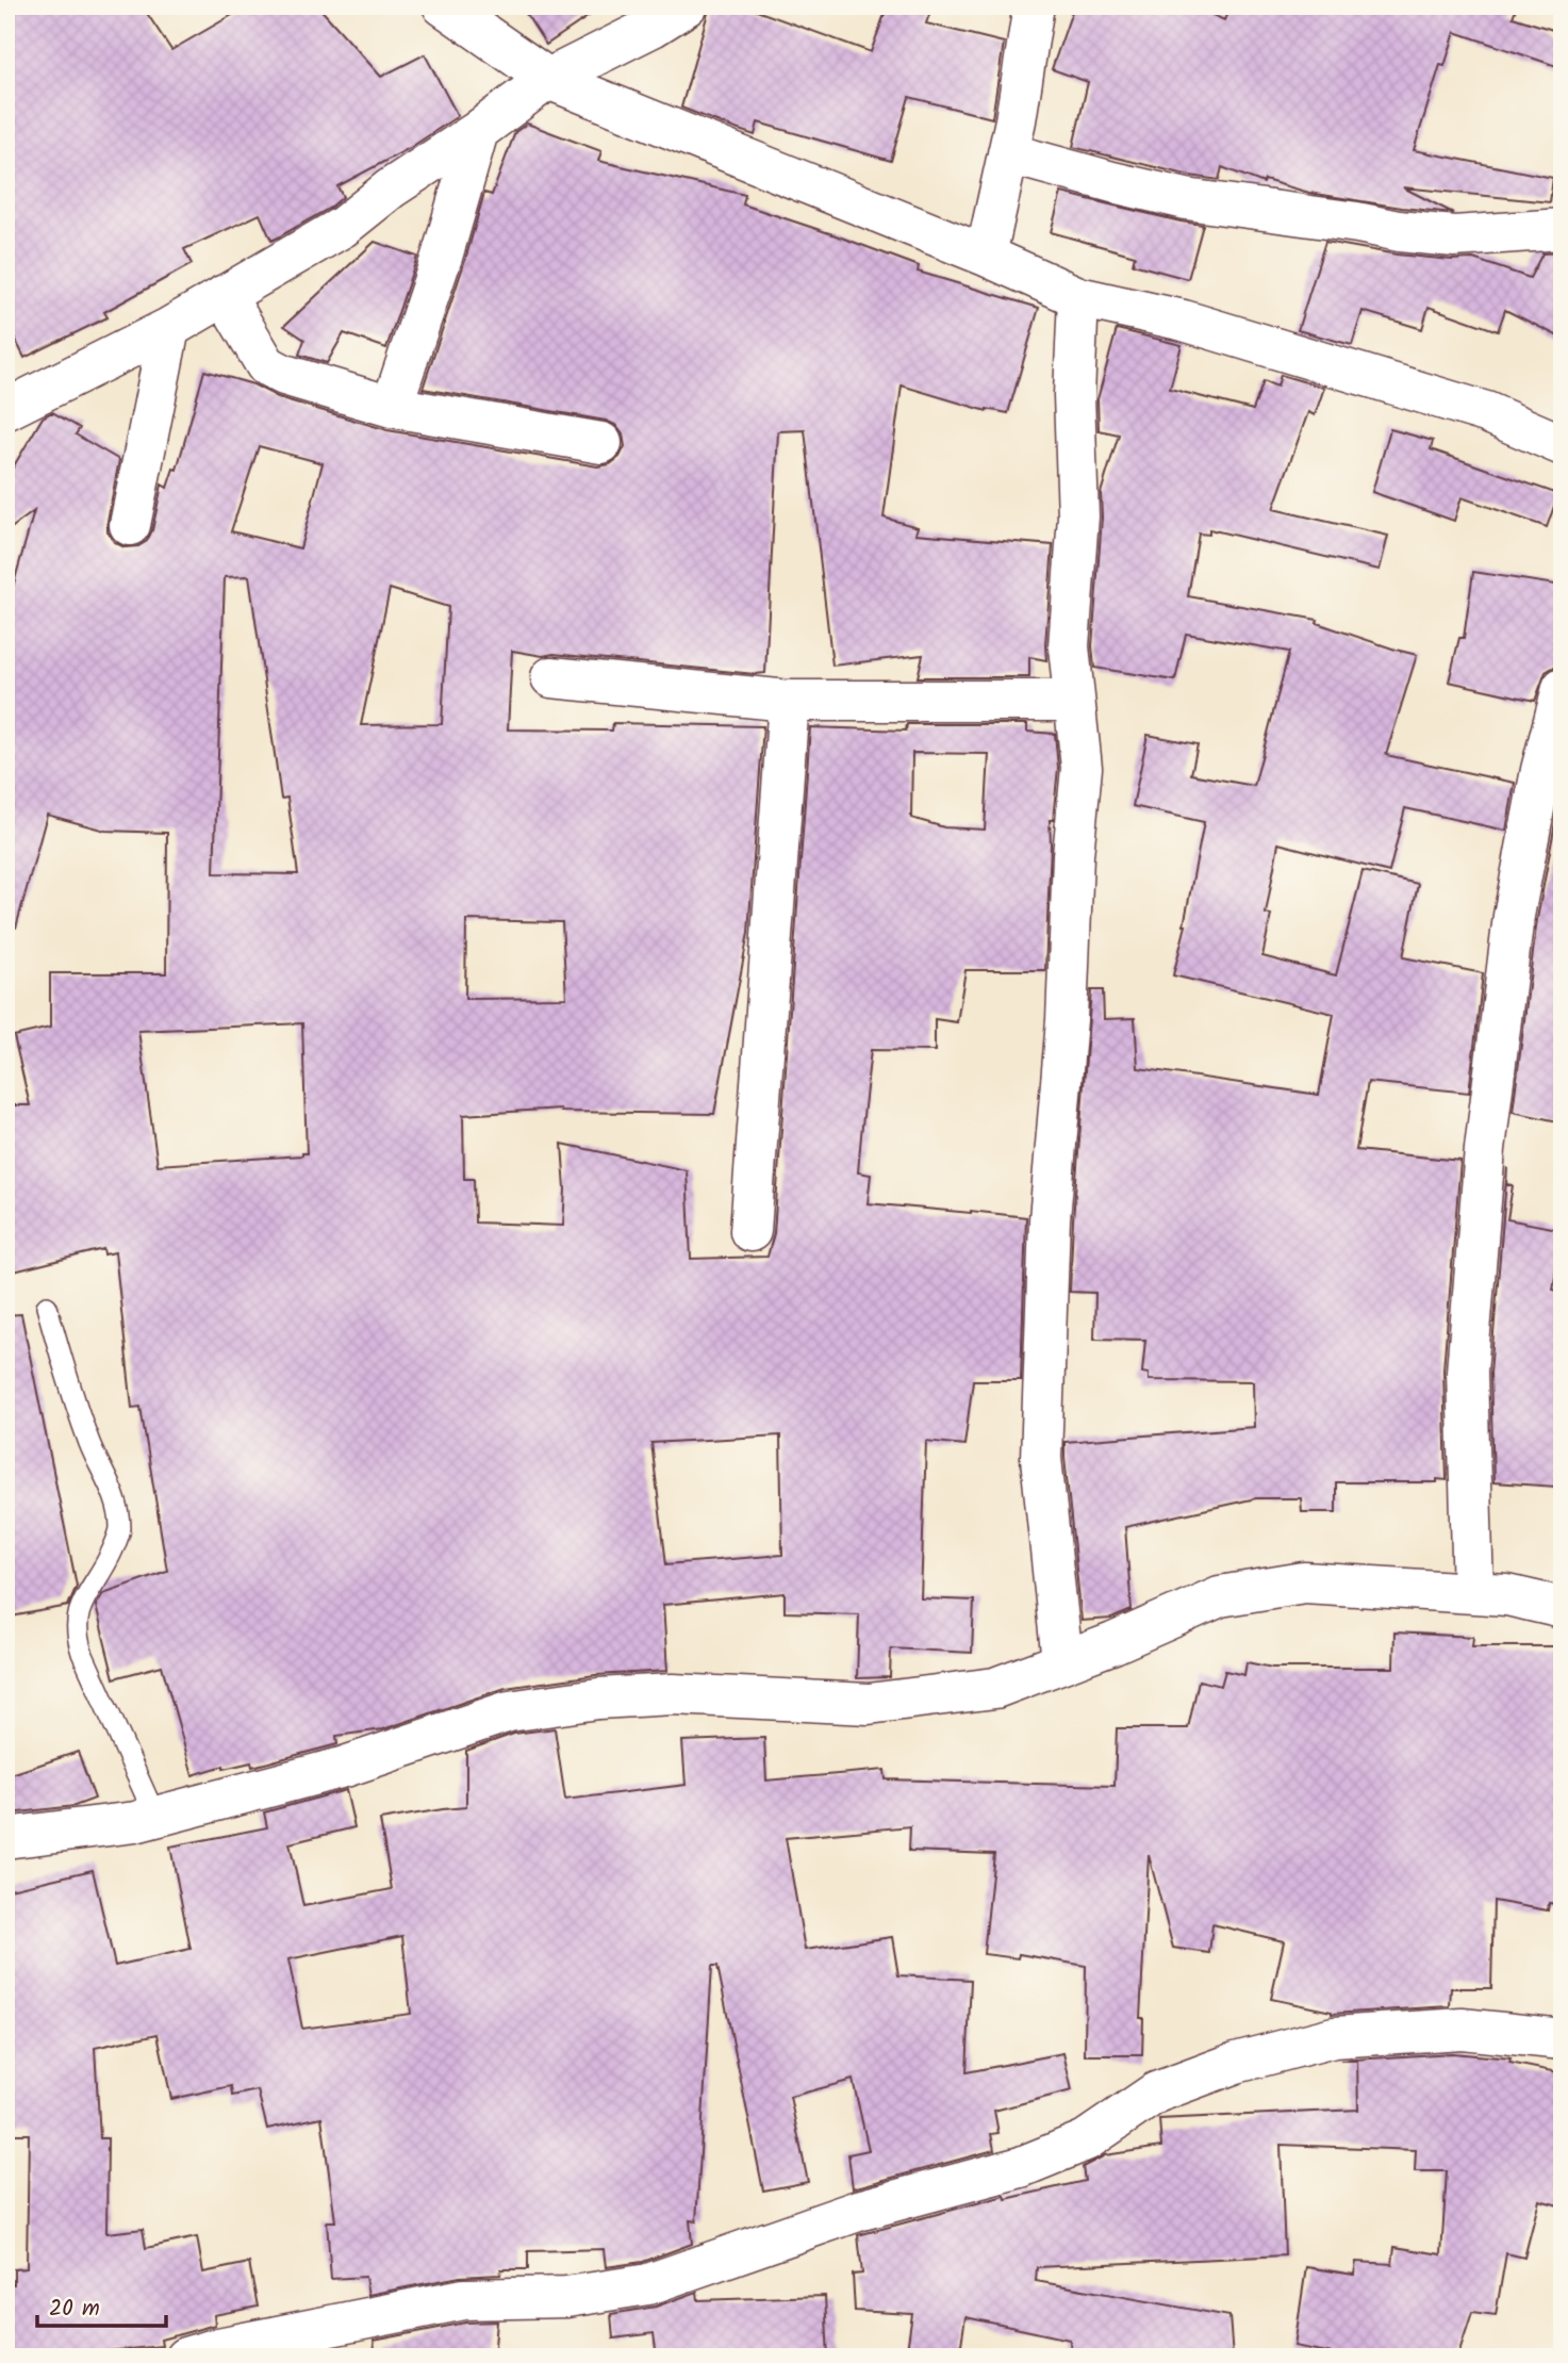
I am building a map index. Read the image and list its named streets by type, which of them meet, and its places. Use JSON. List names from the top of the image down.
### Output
{
  "scale_bar": "20 m"
}
